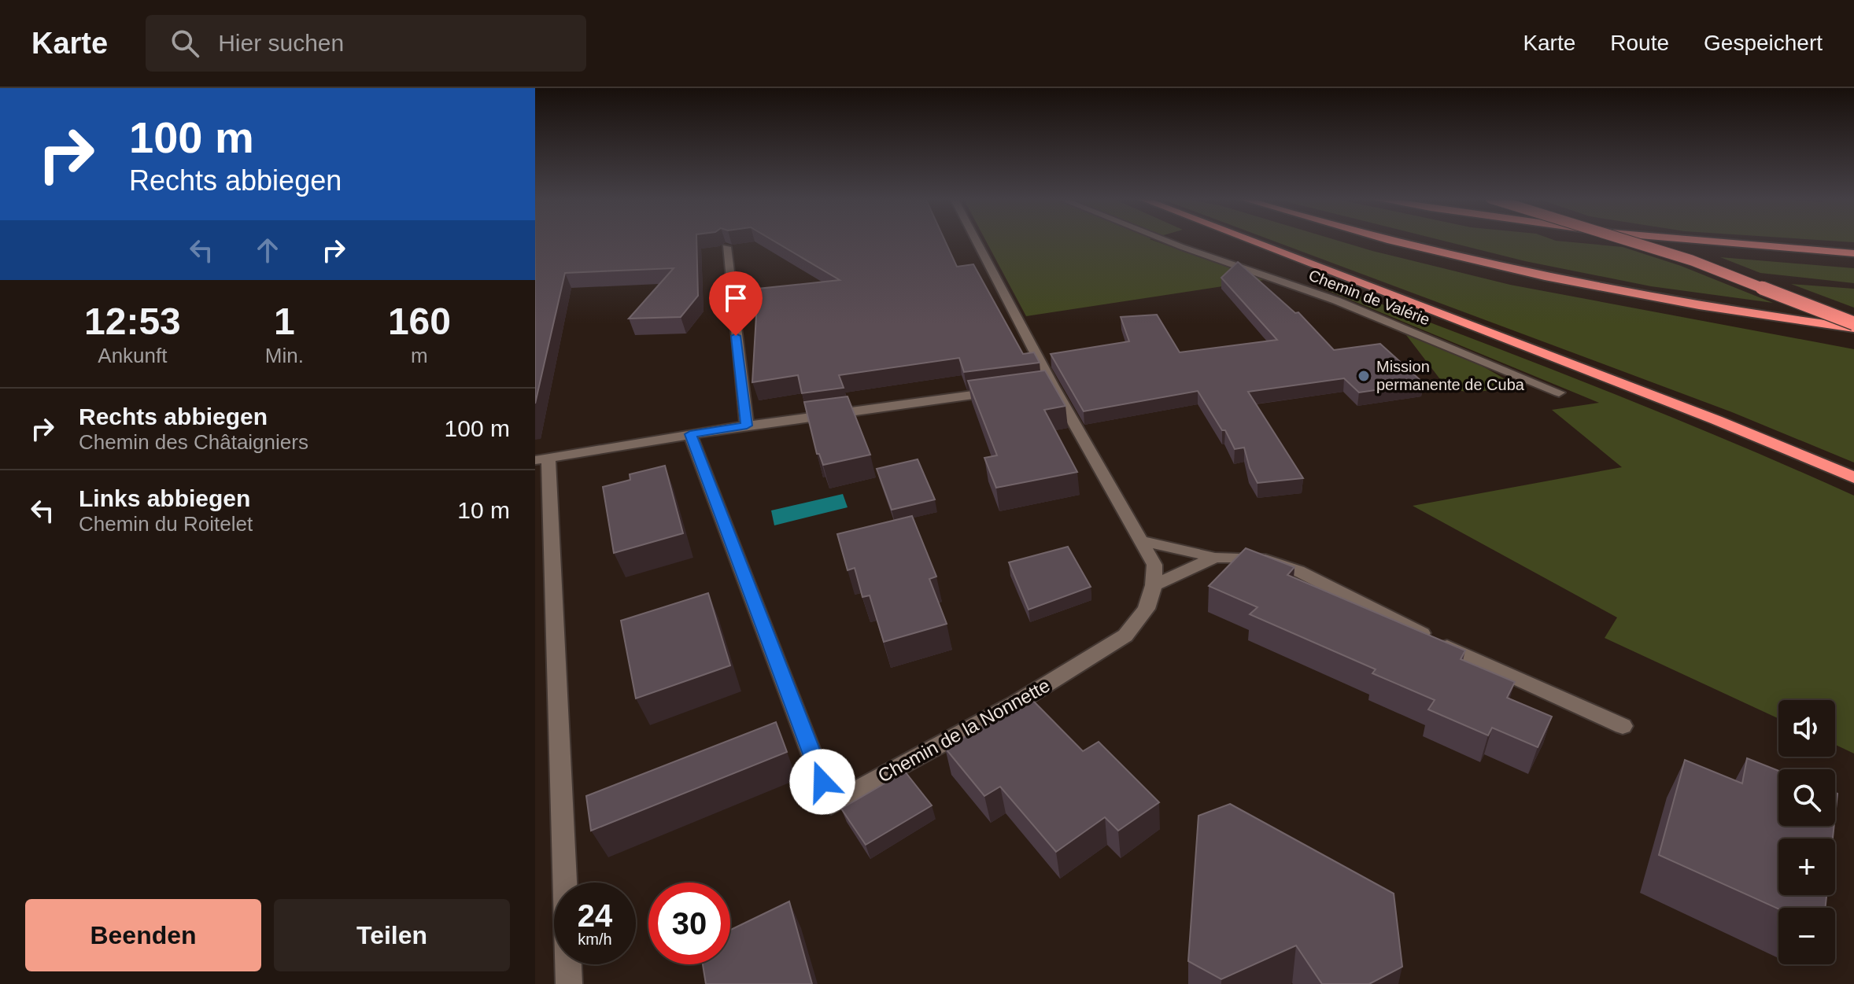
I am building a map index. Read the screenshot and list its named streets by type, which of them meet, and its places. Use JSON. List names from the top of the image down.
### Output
{
  "streets": {
    "street": ["Chemin de Valérie", "Chemin de la Nonnette"]
  },
  "places": ["Mission permanente de Cuba"],
  "page": {
    "header": "Karte",
    "search": "Hier suchen",
    "nav": ["Karte", "Route", "Gespeichert"],
    "turn": ["100 m", "Rechts abbiegen"],
    "eta": [
      "12:53",
      "Ankunft",
      "1",
      "Min.",
      "160",
      "m"
    ],
    "list": [
      {
        "name": "Rechts abbiegen",
        "note": "Chemin des Châtaigniers",
        "value": "100 m"
      },
      {
        "name": "Links abbiegen",
        "note": "Chemin du Roitelet",
        "value": "10 m"
      }
    ],
    "map_buttons": ["+", "−"],
    "speed": "24 km/h",
    "limit": "30",
    "buttons": ["Beenden", "Teilen"]
  }
}
